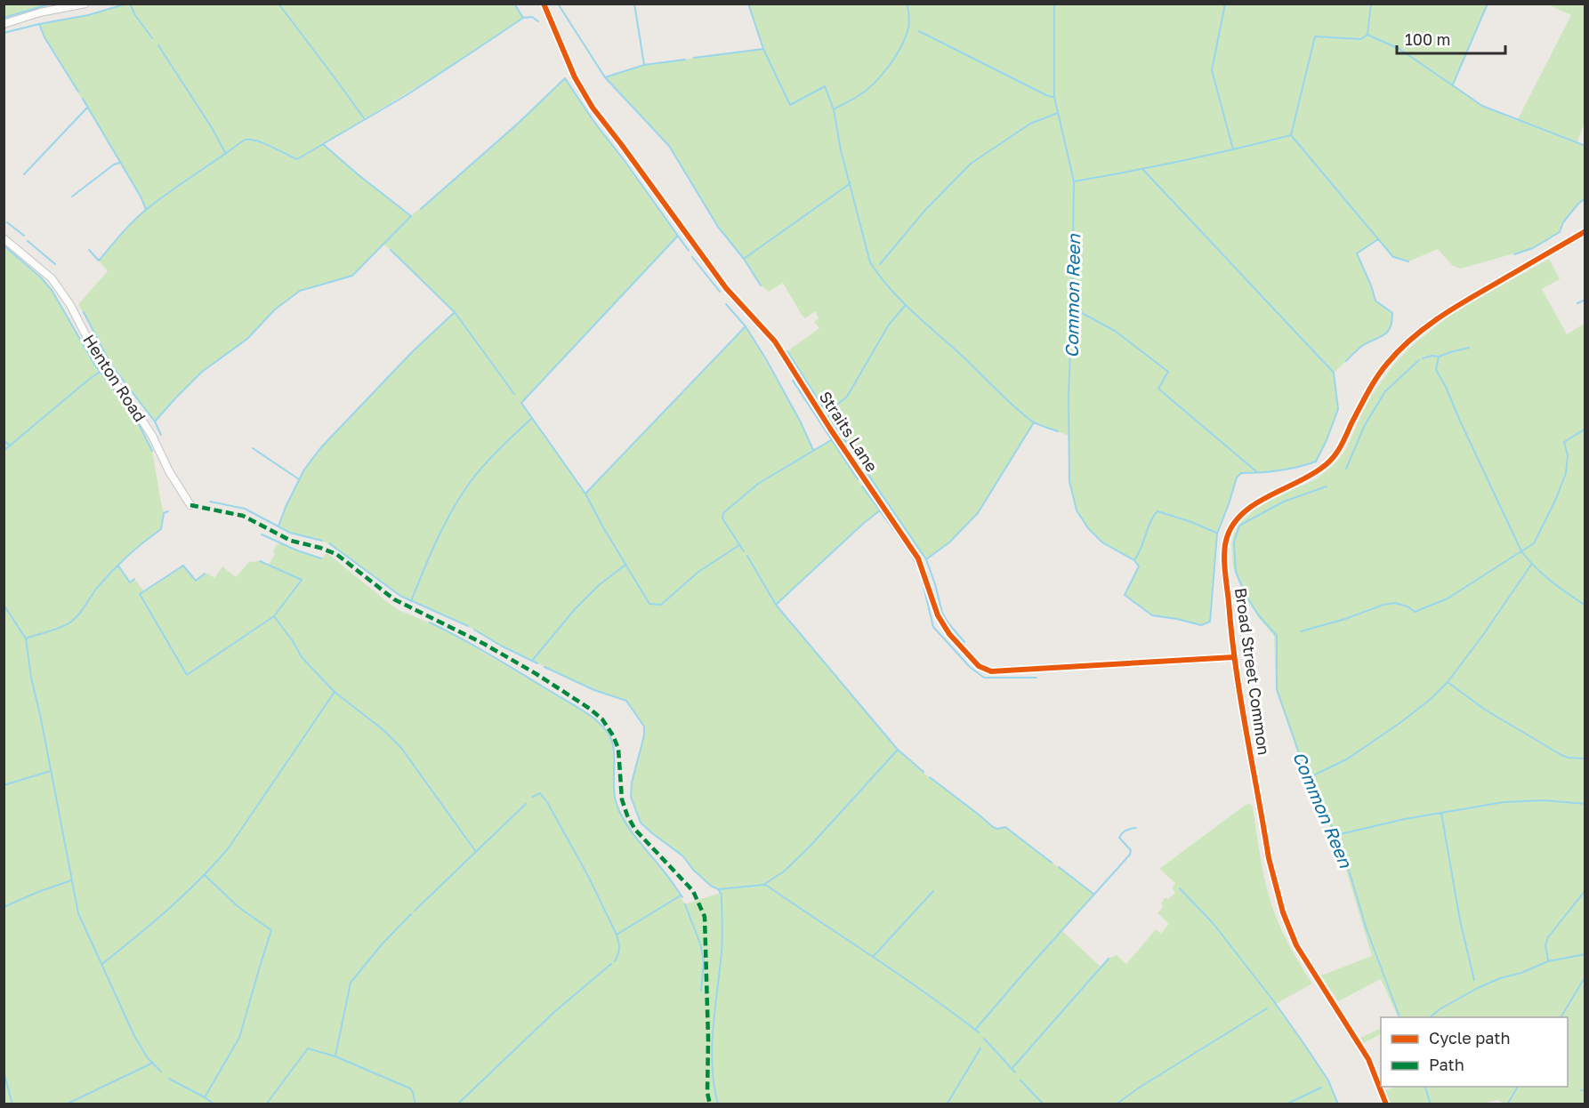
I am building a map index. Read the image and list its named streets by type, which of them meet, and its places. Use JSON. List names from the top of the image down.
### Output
{
  "streets": {
    "street": ["Henton Road", "Straits Lane", "Broad Street Common"]
  },
  "crossings": [
    ["Straits Lane", "Broad Street Common"]
  ],
  "water": ["Common Reen"],
  "legend": ["Cycle path", "Path"],
  "scale_bar": "100 m"
}
